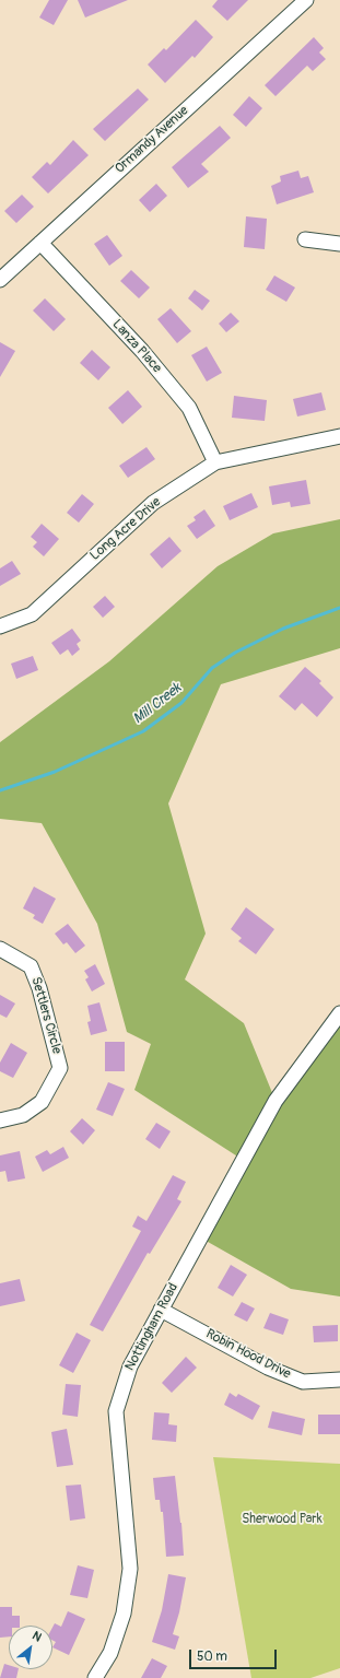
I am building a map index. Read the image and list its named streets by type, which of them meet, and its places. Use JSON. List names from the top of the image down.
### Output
{
  "streets": {
    "street": [
      "Ormandy Avenue",
      "Lanza Place",
      "Long Acre Drive",
      "Settlers Circle",
      "Nottingham Road",
      "Robin Hood Drive"
    ]
  },
  "crossings": [
    ["Ormandy Avenue", "Lanza Place"],
    ["Lanza Place", "Long Acre Drive"],
    ["Nottingham Road", "Robin Hood Drive"]
  ],
  "water": ["Mill Creek"],
  "parks": ["Sherwood Park"],
  "scale_bar": "50 m",
  "north": "top right"
}
